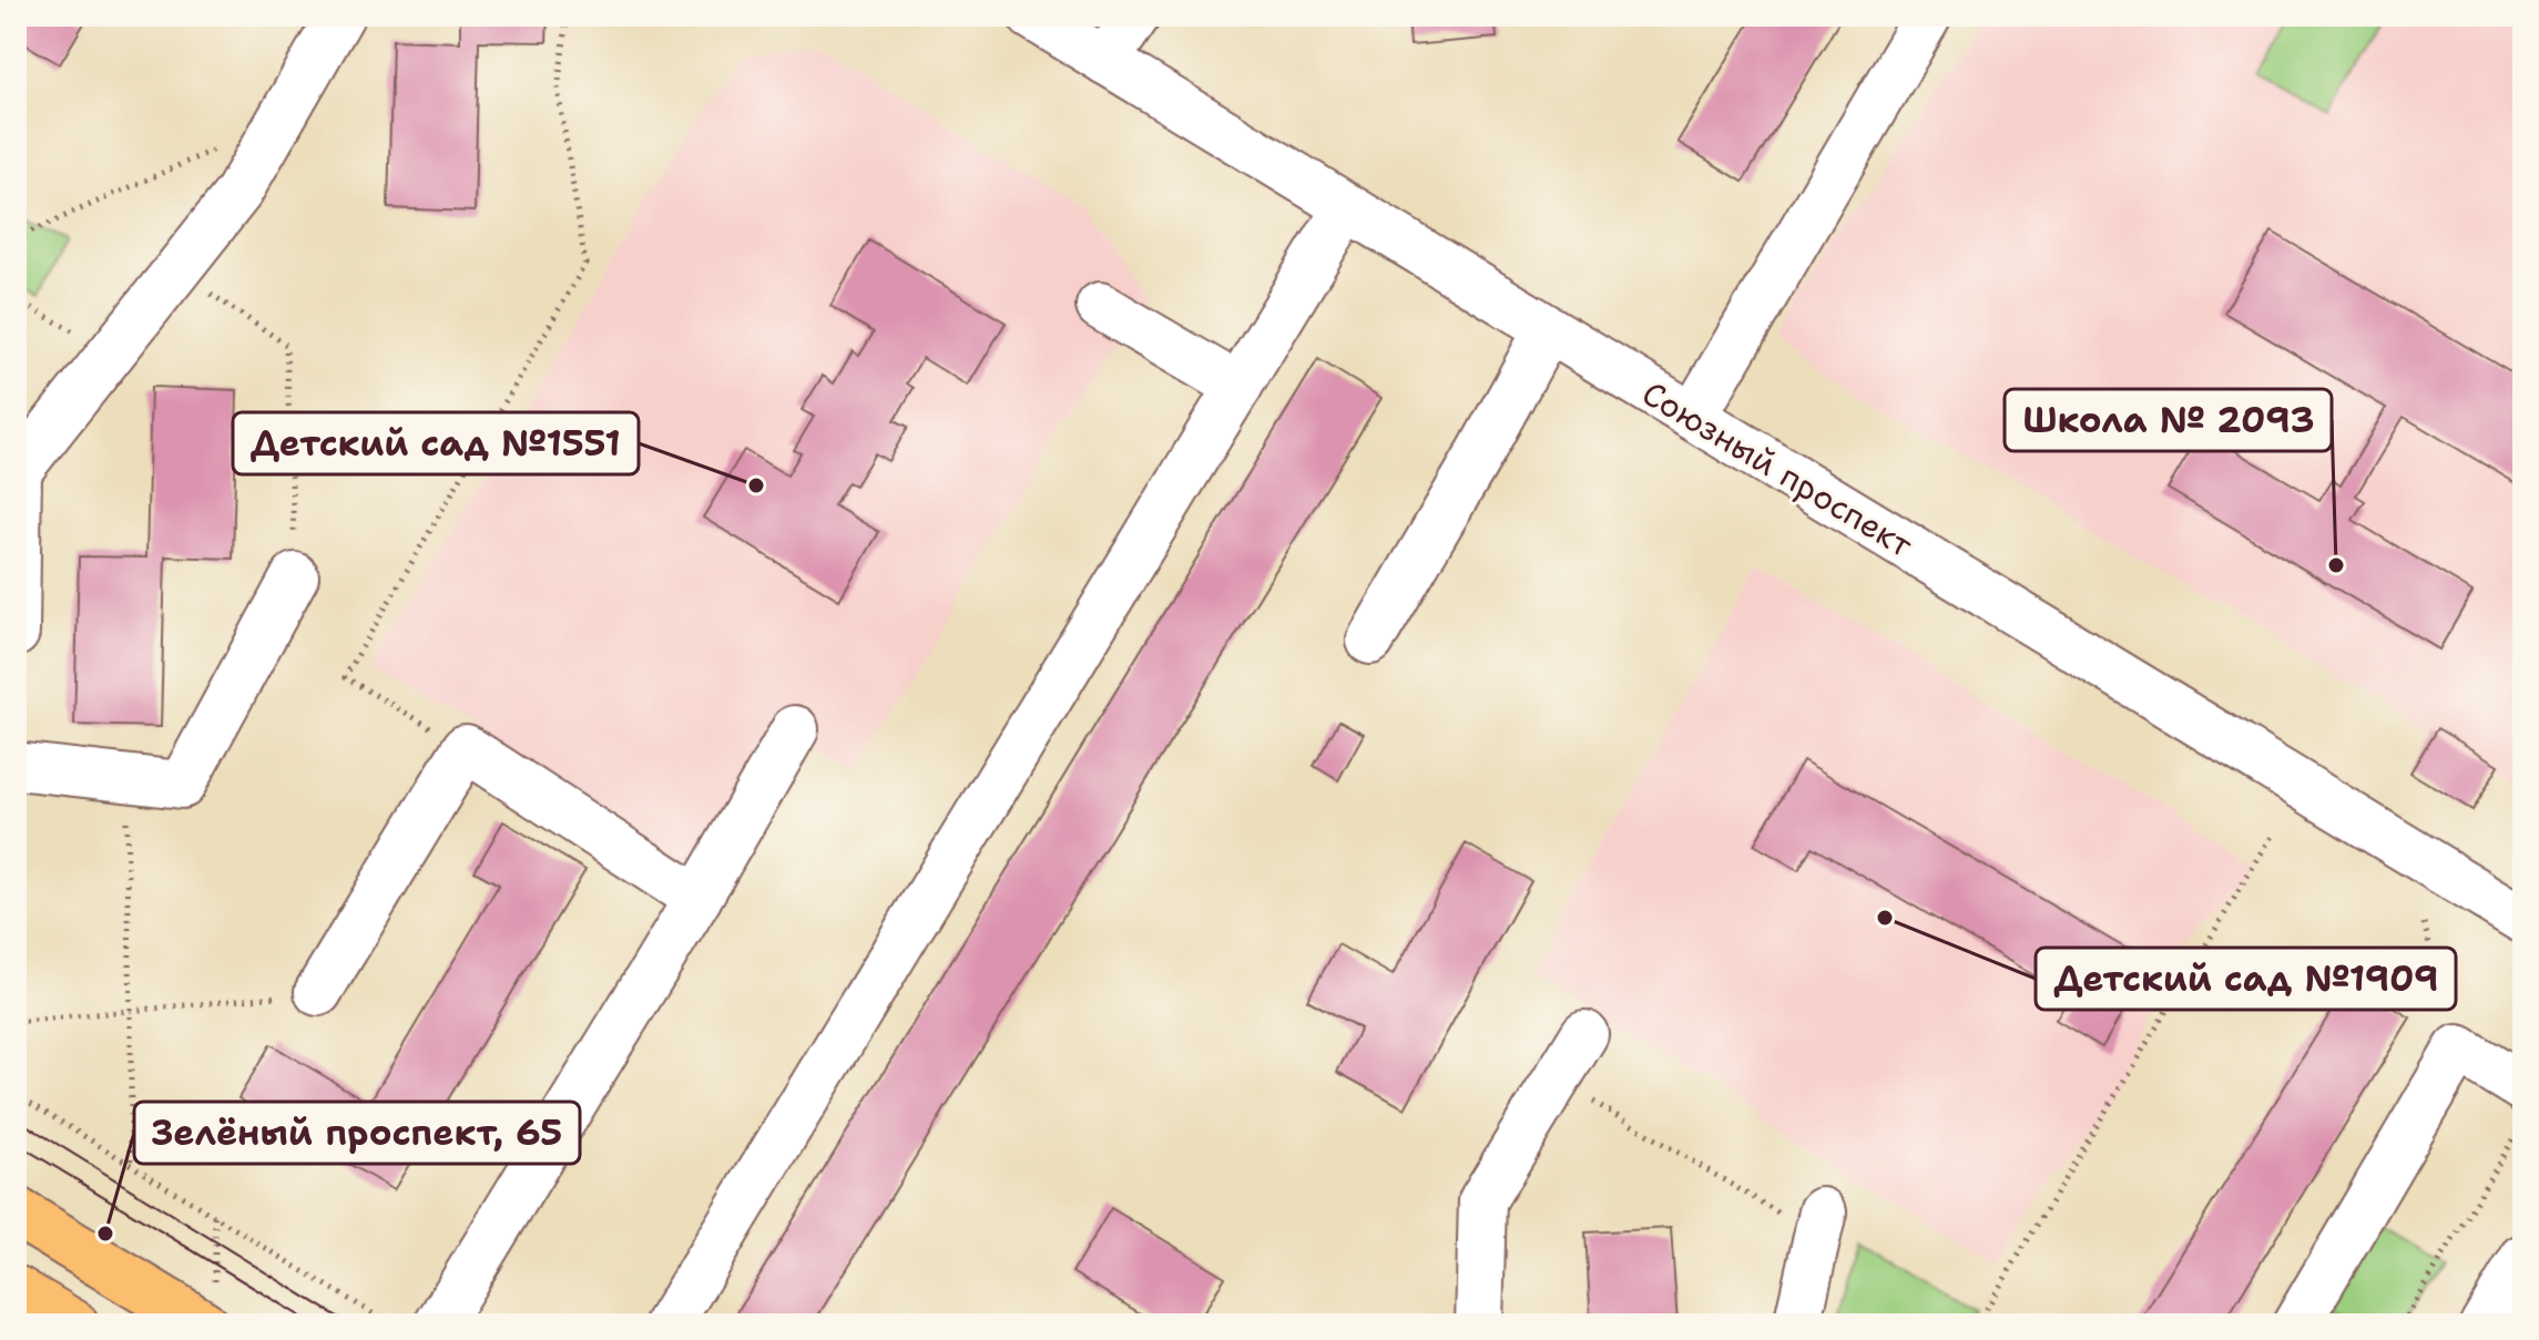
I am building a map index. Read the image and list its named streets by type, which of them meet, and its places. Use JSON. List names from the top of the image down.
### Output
{
  "streets": {
    "street": ["Союзный проспект"]
  },
  "places": [
    "Детский сад №1551",
    "Школа № 2093",
    "Детский сад №1909",
    "Зелёный проспект, 65"
  ]
}
